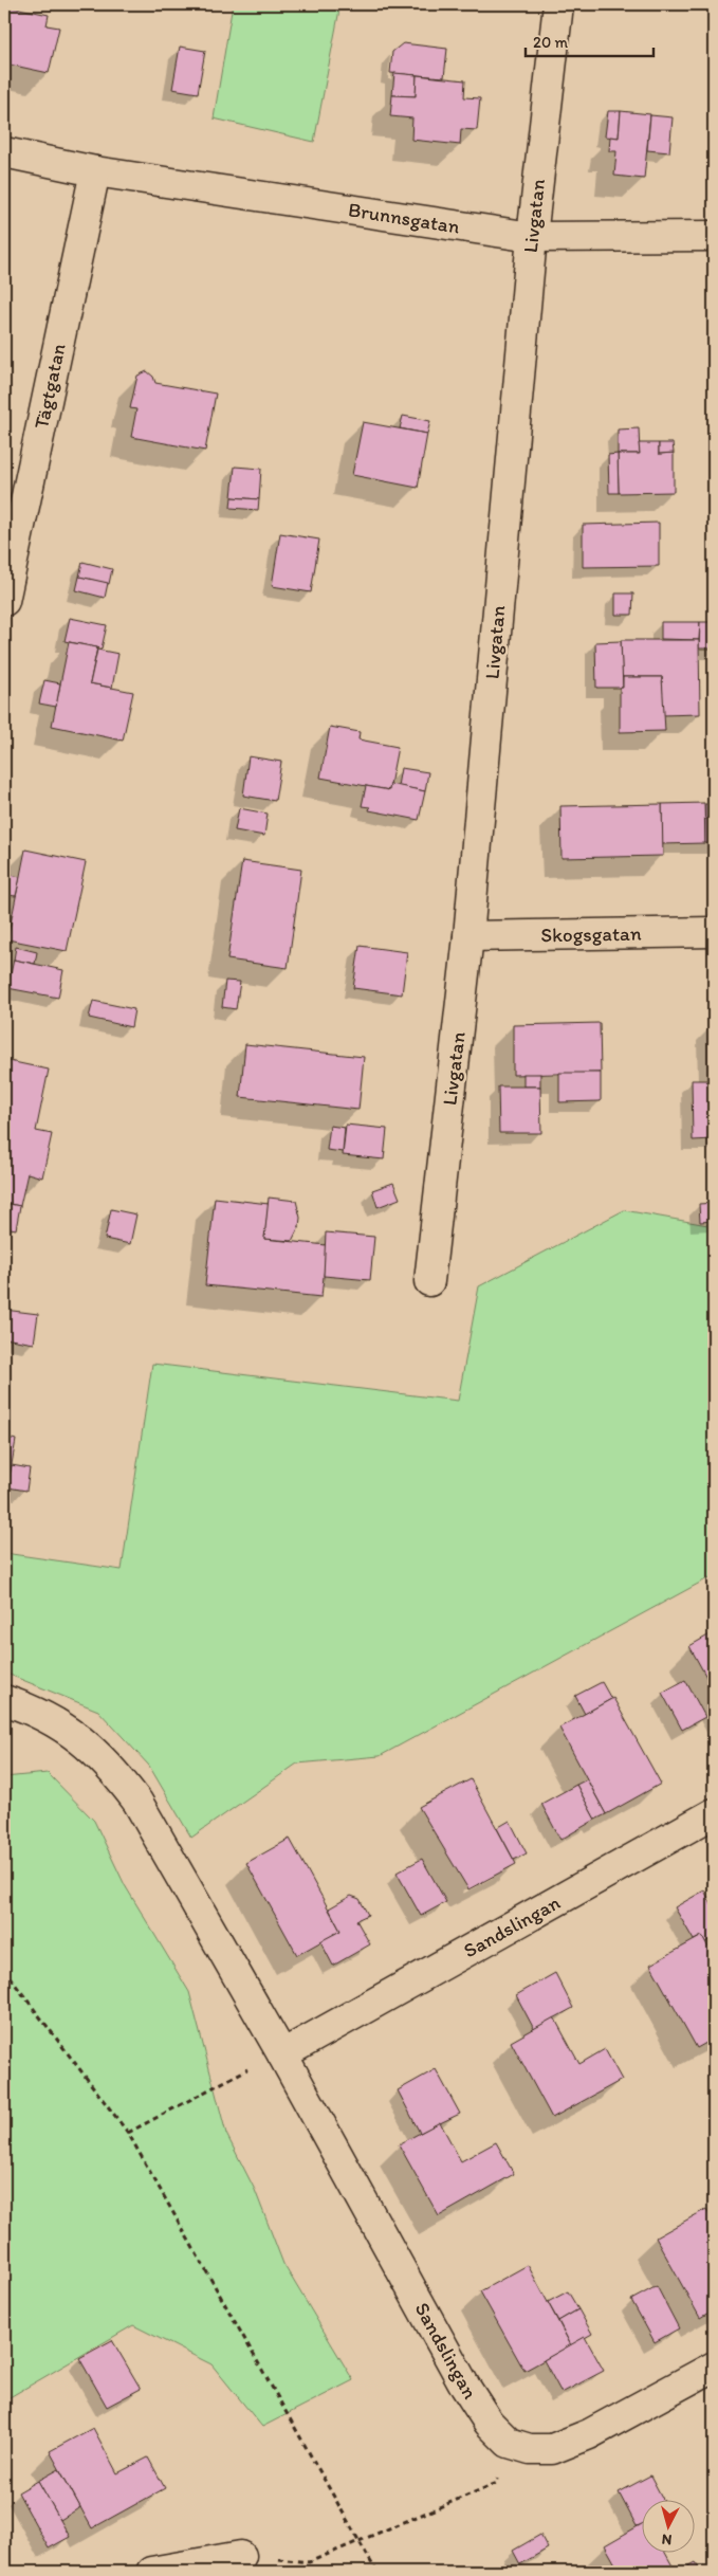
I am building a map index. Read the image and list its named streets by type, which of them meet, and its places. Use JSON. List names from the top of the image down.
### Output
{
  "streets": {
    "street": [
      "Livgatan",
      "Brunnsgatan",
      "Tägtgatan",
      "Skogsgatan",
      "Sandslingan"
    ]
  },
  "crossings": [
    ["Livgatan", "Brunnsgatan"],
    ["Livgatan", "Skogsgatan"],
    ["Brunnsgatan", "Tägtgatan"]
  ],
  "scale_bar": "20 m",
  "north": "bottom"
}
